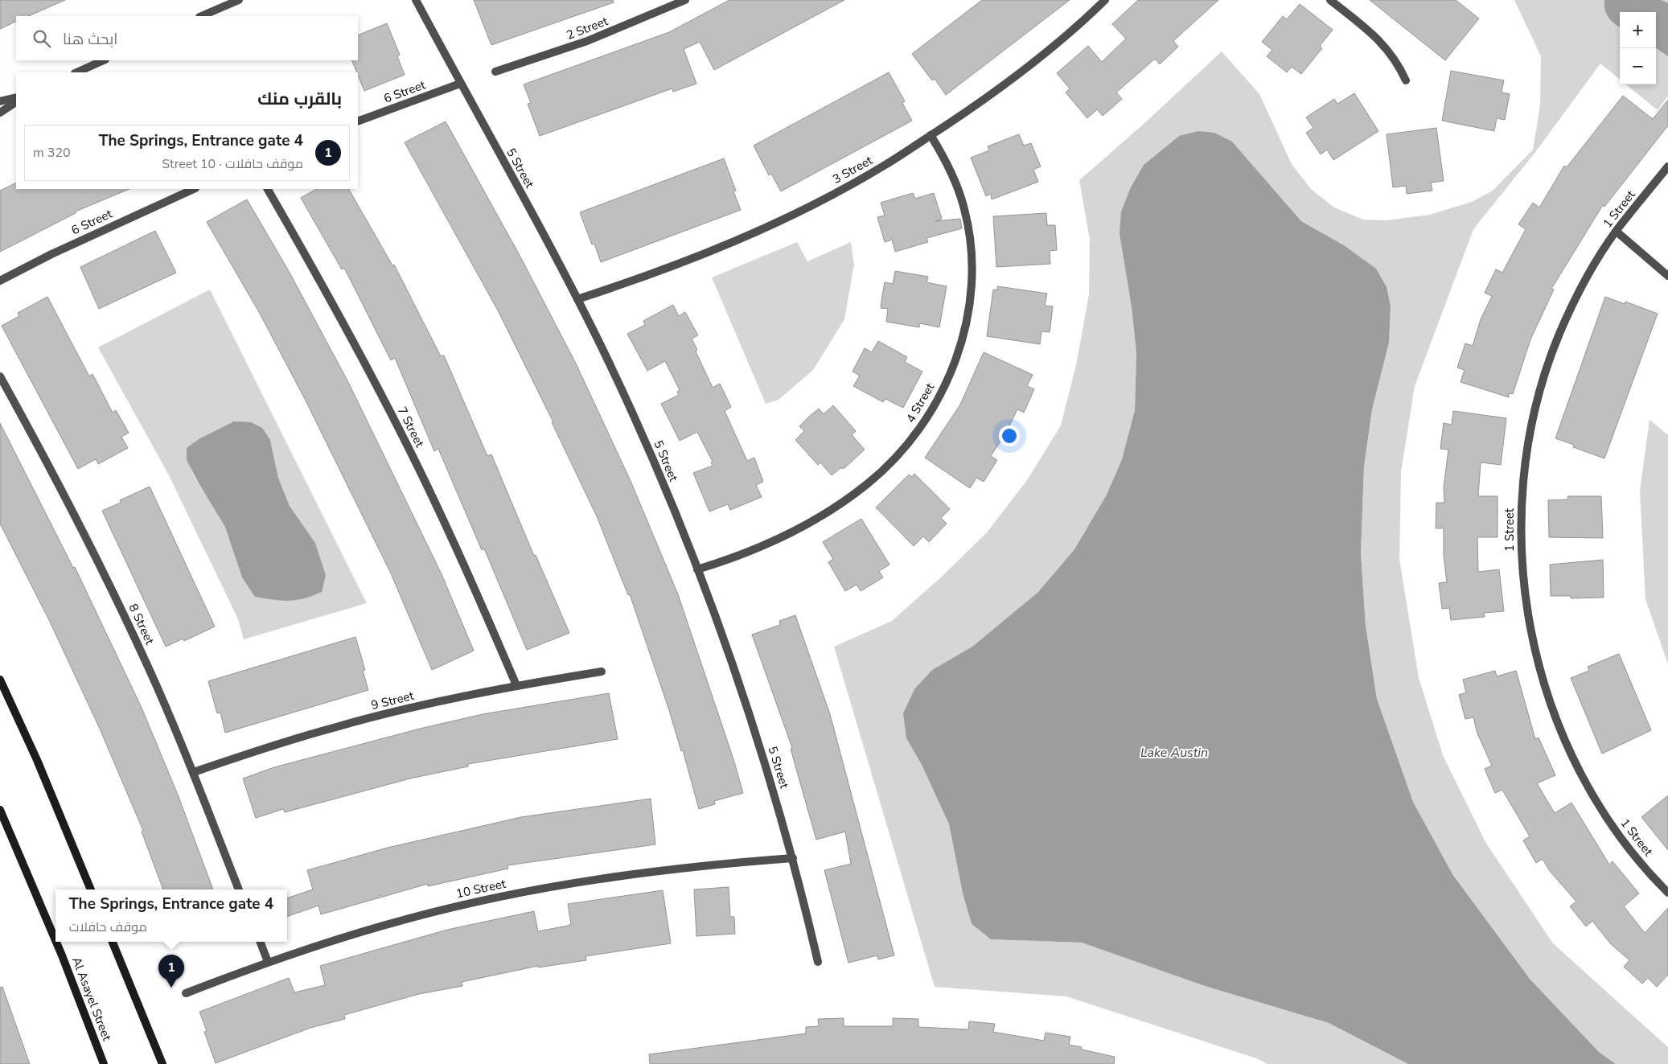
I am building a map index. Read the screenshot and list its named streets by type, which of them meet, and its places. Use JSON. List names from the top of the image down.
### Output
{
  "streets": {
    "main road": ["Al Asayel Street"],
    "street": [
      "2 Street",
      "6 Street",
      "5 Street",
      "3 Street",
      "1 Street",
      "4 Street",
      "7 Street",
      "8 Street",
      "9 Street",
      "10 Street"
    ]
  },
  "crossings": [
    ["6 Street", "5 Street"],
    ["5 Street", "3 Street"],
    ["5 Street", "4 Street"],
    ["5 Street", "10 Street"],
    ["3 Street", "4 Street"],
    ["7 Street", "9 Street"],
    ["8 Street", "9 Street"]
  ],
  "water": ["Lake Austin"],
  "page": {
    "map_buttons": ["+", "−"],
    "search": "ابحث هنا",
    "heading": "بالقرب منك",
    "list": [
      {
        "mark": "1",
        "name": "The Springs, Entrance gate 4",
        "note": "موقف حافلات · 10 Street",
        "value": "320 m"
      }
    ],
    "popup": ["The Springs, Entrance gate 4", "موقف حافلات"],
    "pins": "1"
  }
}
